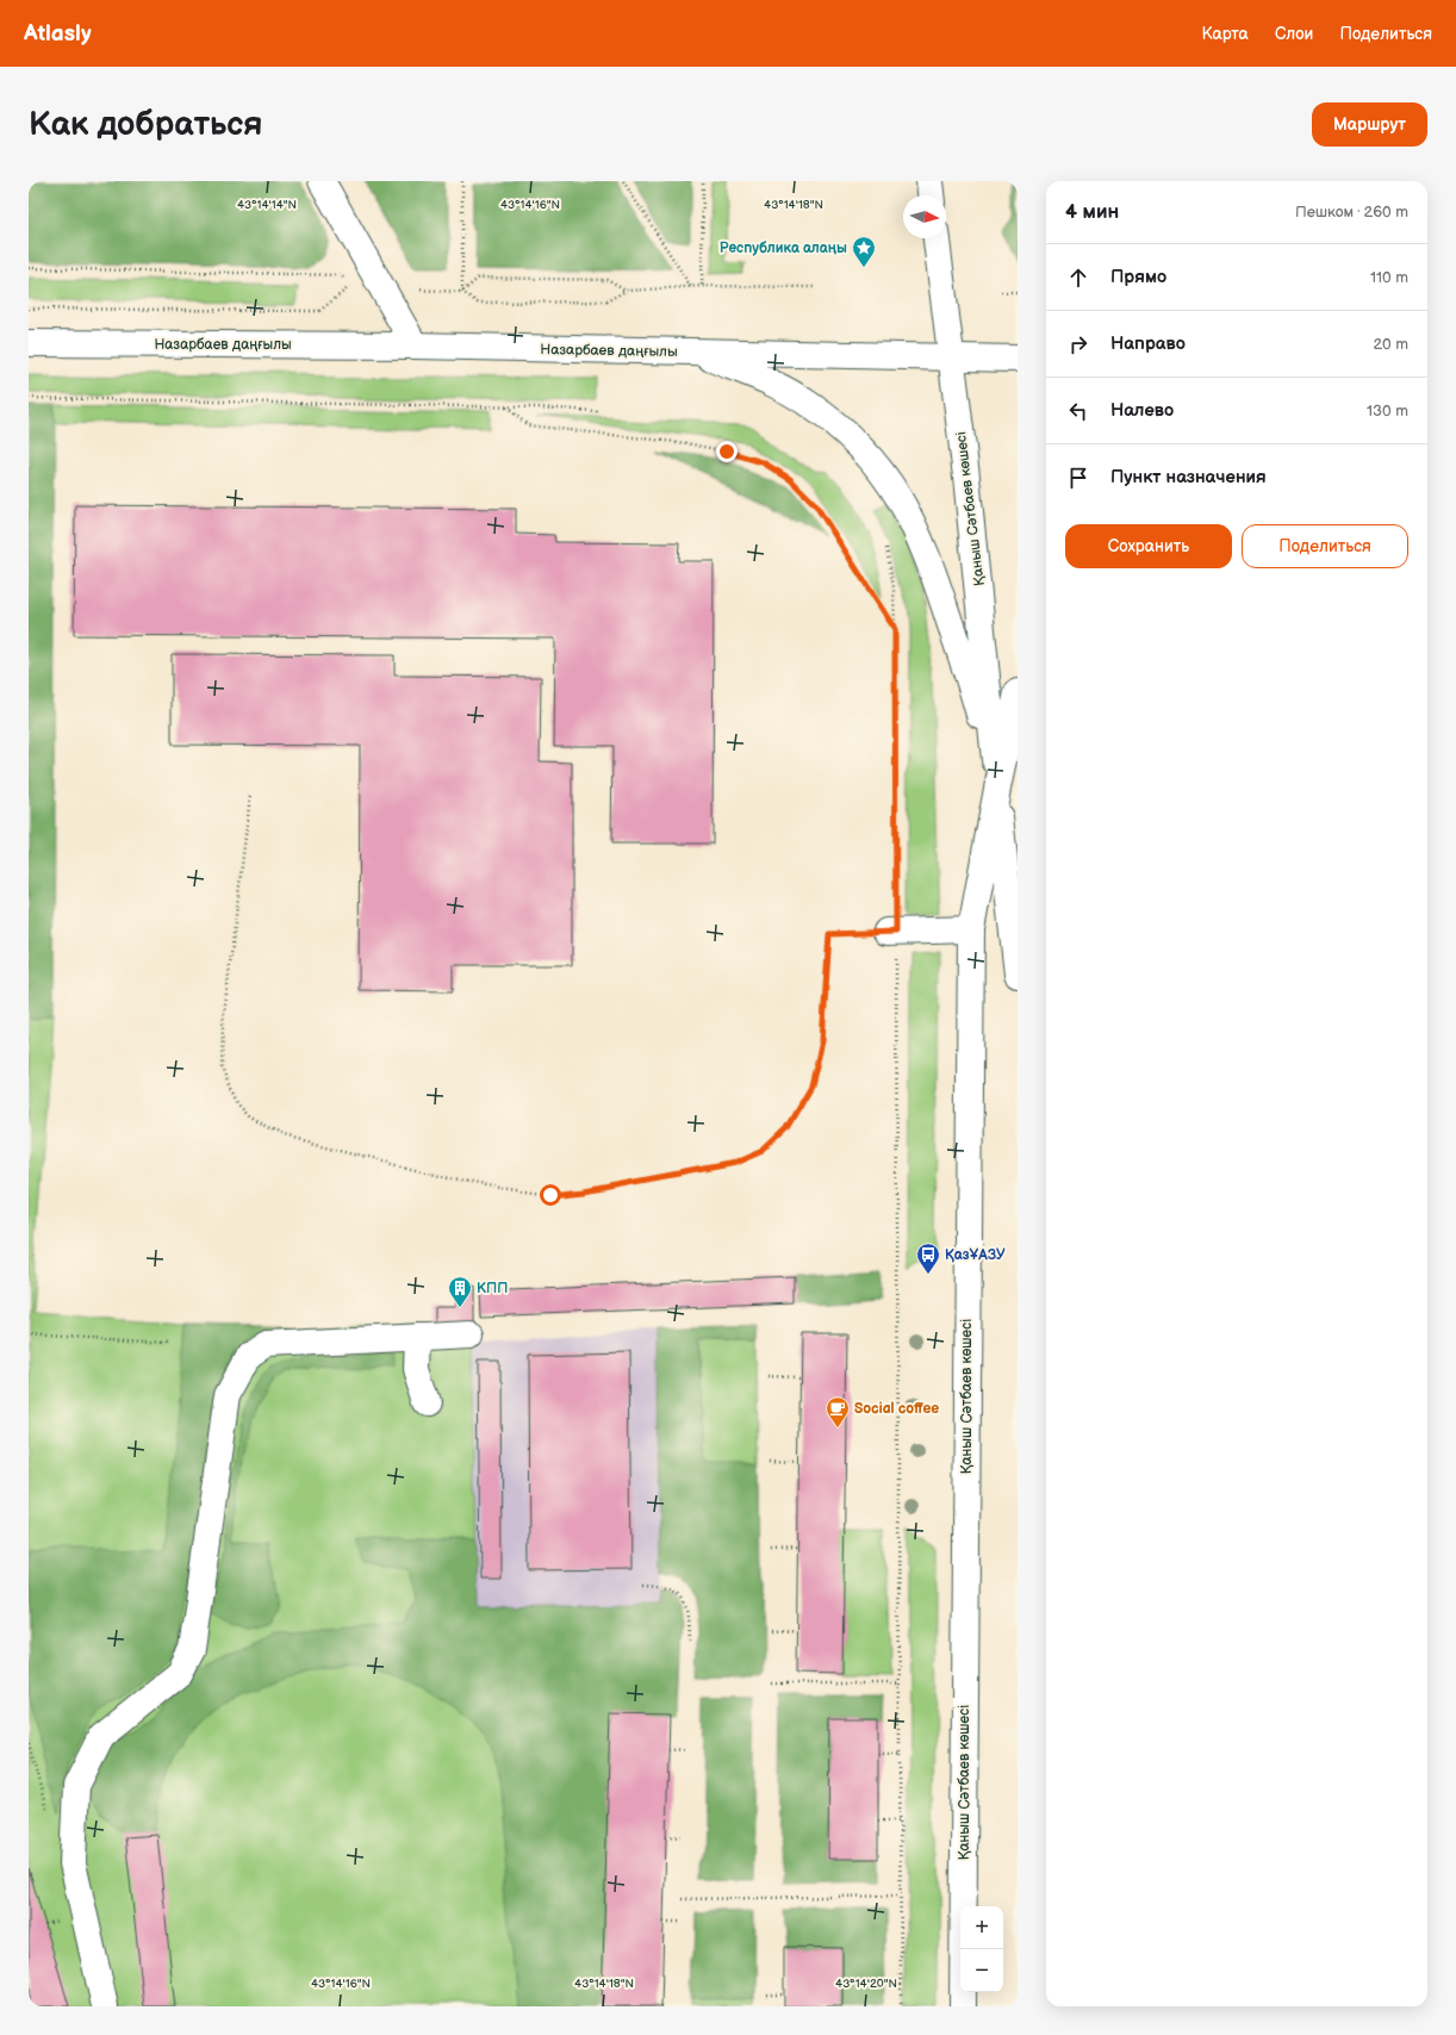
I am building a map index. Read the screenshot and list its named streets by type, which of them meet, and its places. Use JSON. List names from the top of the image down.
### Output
{
  "streets": {
    "main road": ["Назарбаев даңғылы", "Қаныш Сәтбаев көшесі"]
  },
  "crossings": [
    ["Назарбаев даңғылы", "Қаныш Сәтбаев көшесі"]
  ],
  "places": {
    "place": ["Республика алаңы"],
    "bus stop": ["ҚазҰАЗУ"],
    "building": ["КПП"],
    "cafe": ["Social coffee"]
  },
  "north": "right",
  "page": {
    "header": "Atlasly",
    "nav": ["Карта", "Слои", "Поделиться"],
    "buttons": [
      "Маршрут",
      ["Сохранить", "Поделиться"]
    ],
    "title": "Как добраться",
    "heading": ["4 мин", "Пешком · 260 m"],
    "list": [
      ["Прямо", "110 m"],
      ["Направо", "20 m"],
      ["Налево", "130 m"],
      "Пункт назначения"
    ],
    "map_buttons": ["+", "−"]
  },
  "coordinates": [
    "43°14'14\"N",
    "43°14'16\"N",
    "43°14'18\"N",
    "43°14'20\"N"
  ]
}
